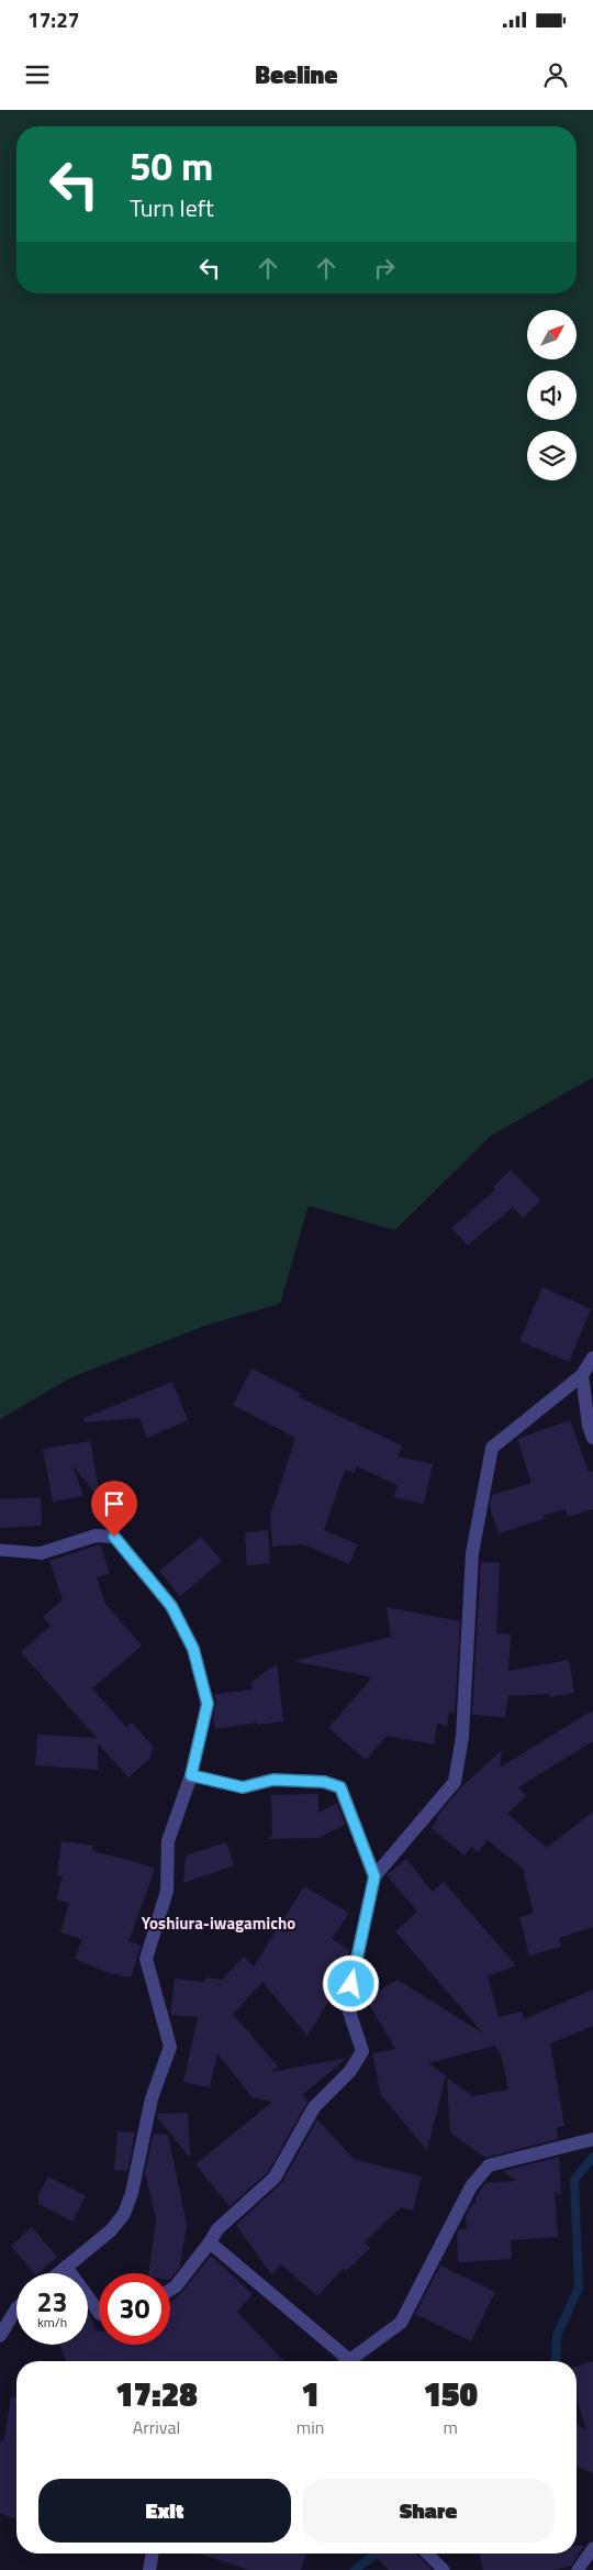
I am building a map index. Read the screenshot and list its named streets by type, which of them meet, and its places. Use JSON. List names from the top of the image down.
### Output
{
  "districts": ["Yoshiura-iwagamicho"],
  "north": "top right",
  "page": {
    "status": "17:27",
    "header": "Beeline",
    "turn": ["50 m", "Turn left"],
    "speed": "23 km/h",
    "limit": "30",
    "eta": [
      "17:28",
      "Arrival",
      "1",
      "min",
      "150",
      "m"
    ],
    "buttons": ["Exit", "Share"]
  }
}
